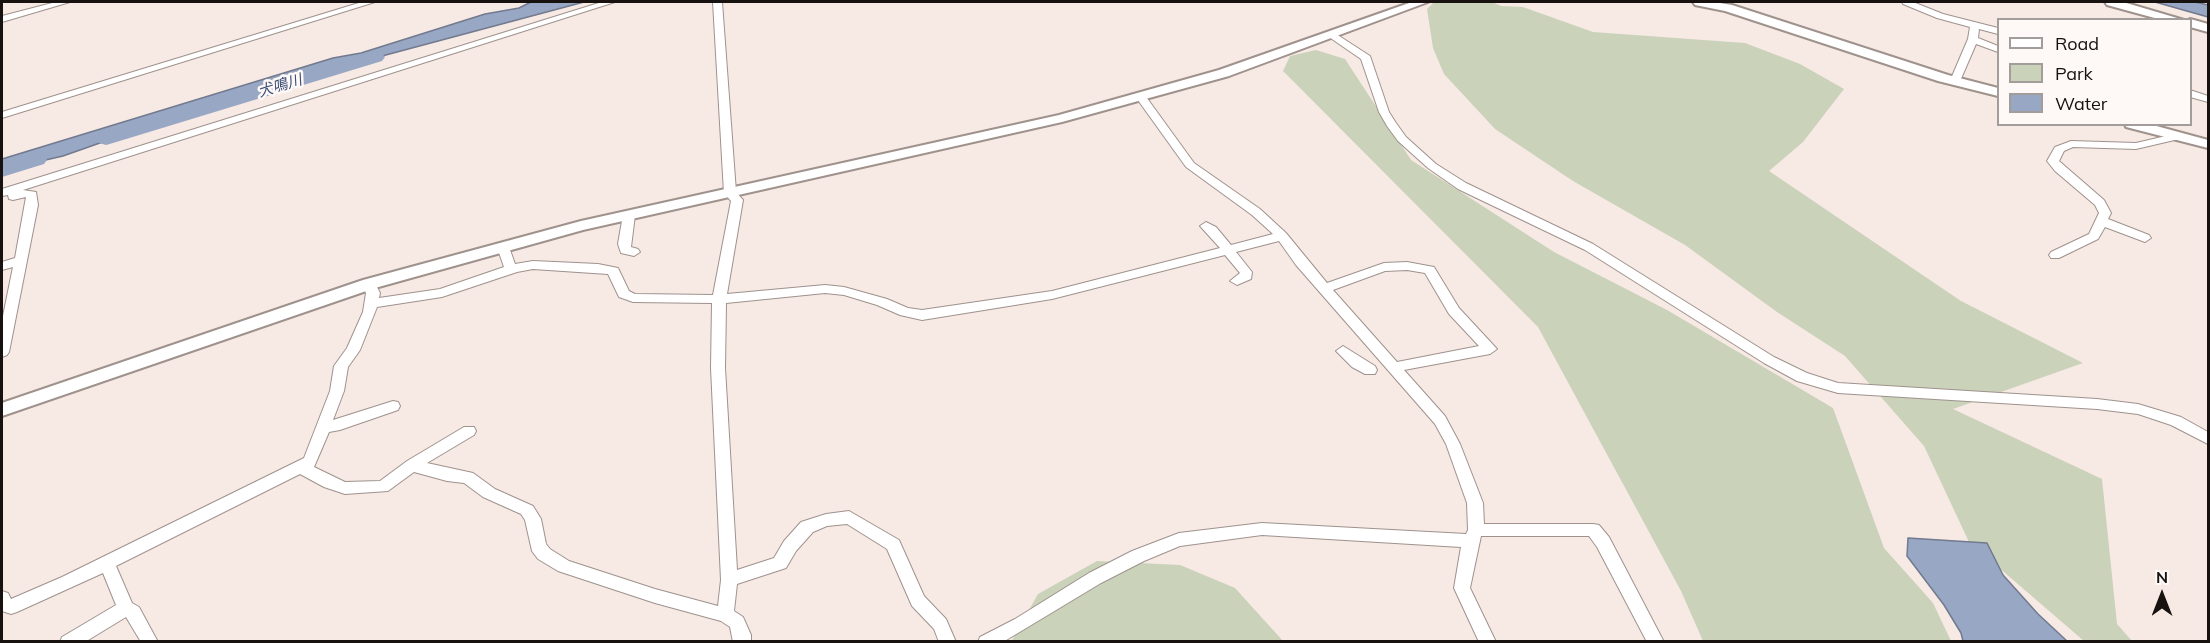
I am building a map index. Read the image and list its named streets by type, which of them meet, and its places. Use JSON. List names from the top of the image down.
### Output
{
  "water": ["犬鳴川"],
  "legend": ["Road", "Park", "Water"],
  "north": "top"
}
